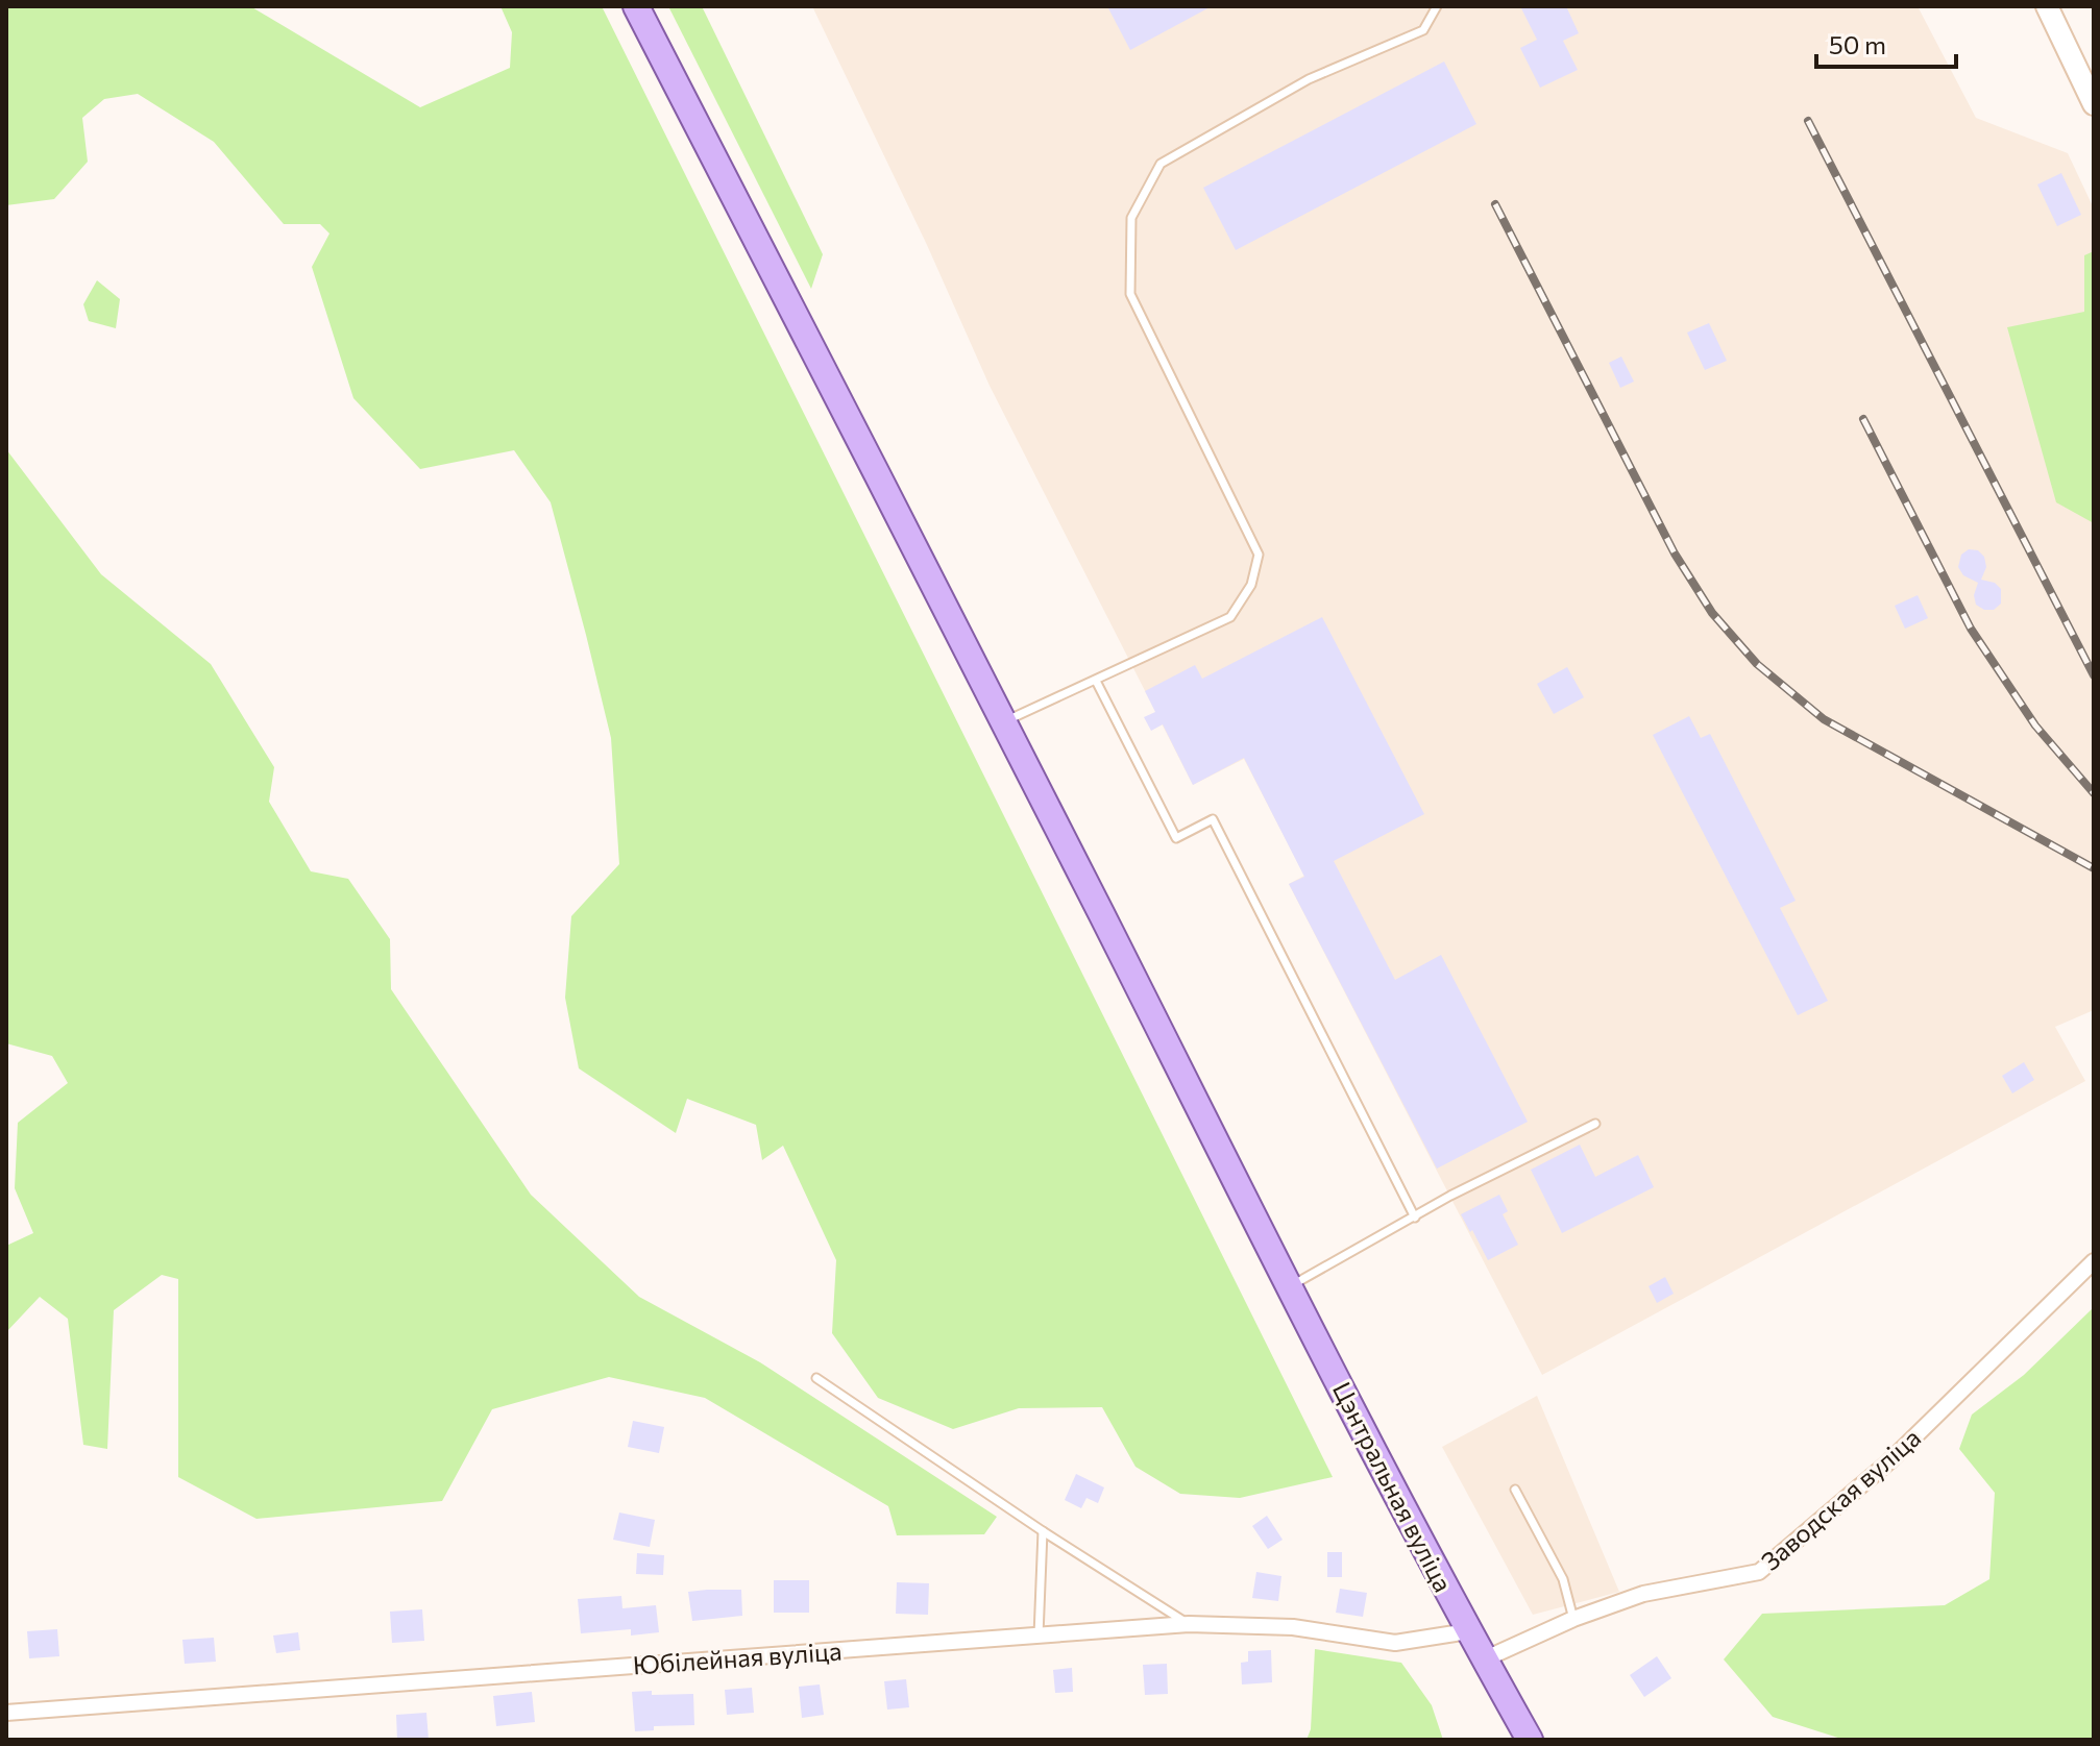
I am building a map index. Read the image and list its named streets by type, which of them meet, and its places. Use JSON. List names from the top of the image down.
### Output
{
  "streets": {
    "main road": ["Цэнтральная вуліца"],
    "street": ["Заводская вуліца", "Юбілейная вуліца"]
  },
  "crossings": [
    ["Цэнтральная вуліца", "Заводская вуліца"],
    ["Цэнтральная вуліца", "Юбілейная вуліца"]
  ],
  "scale_bar": "50 m"
}
